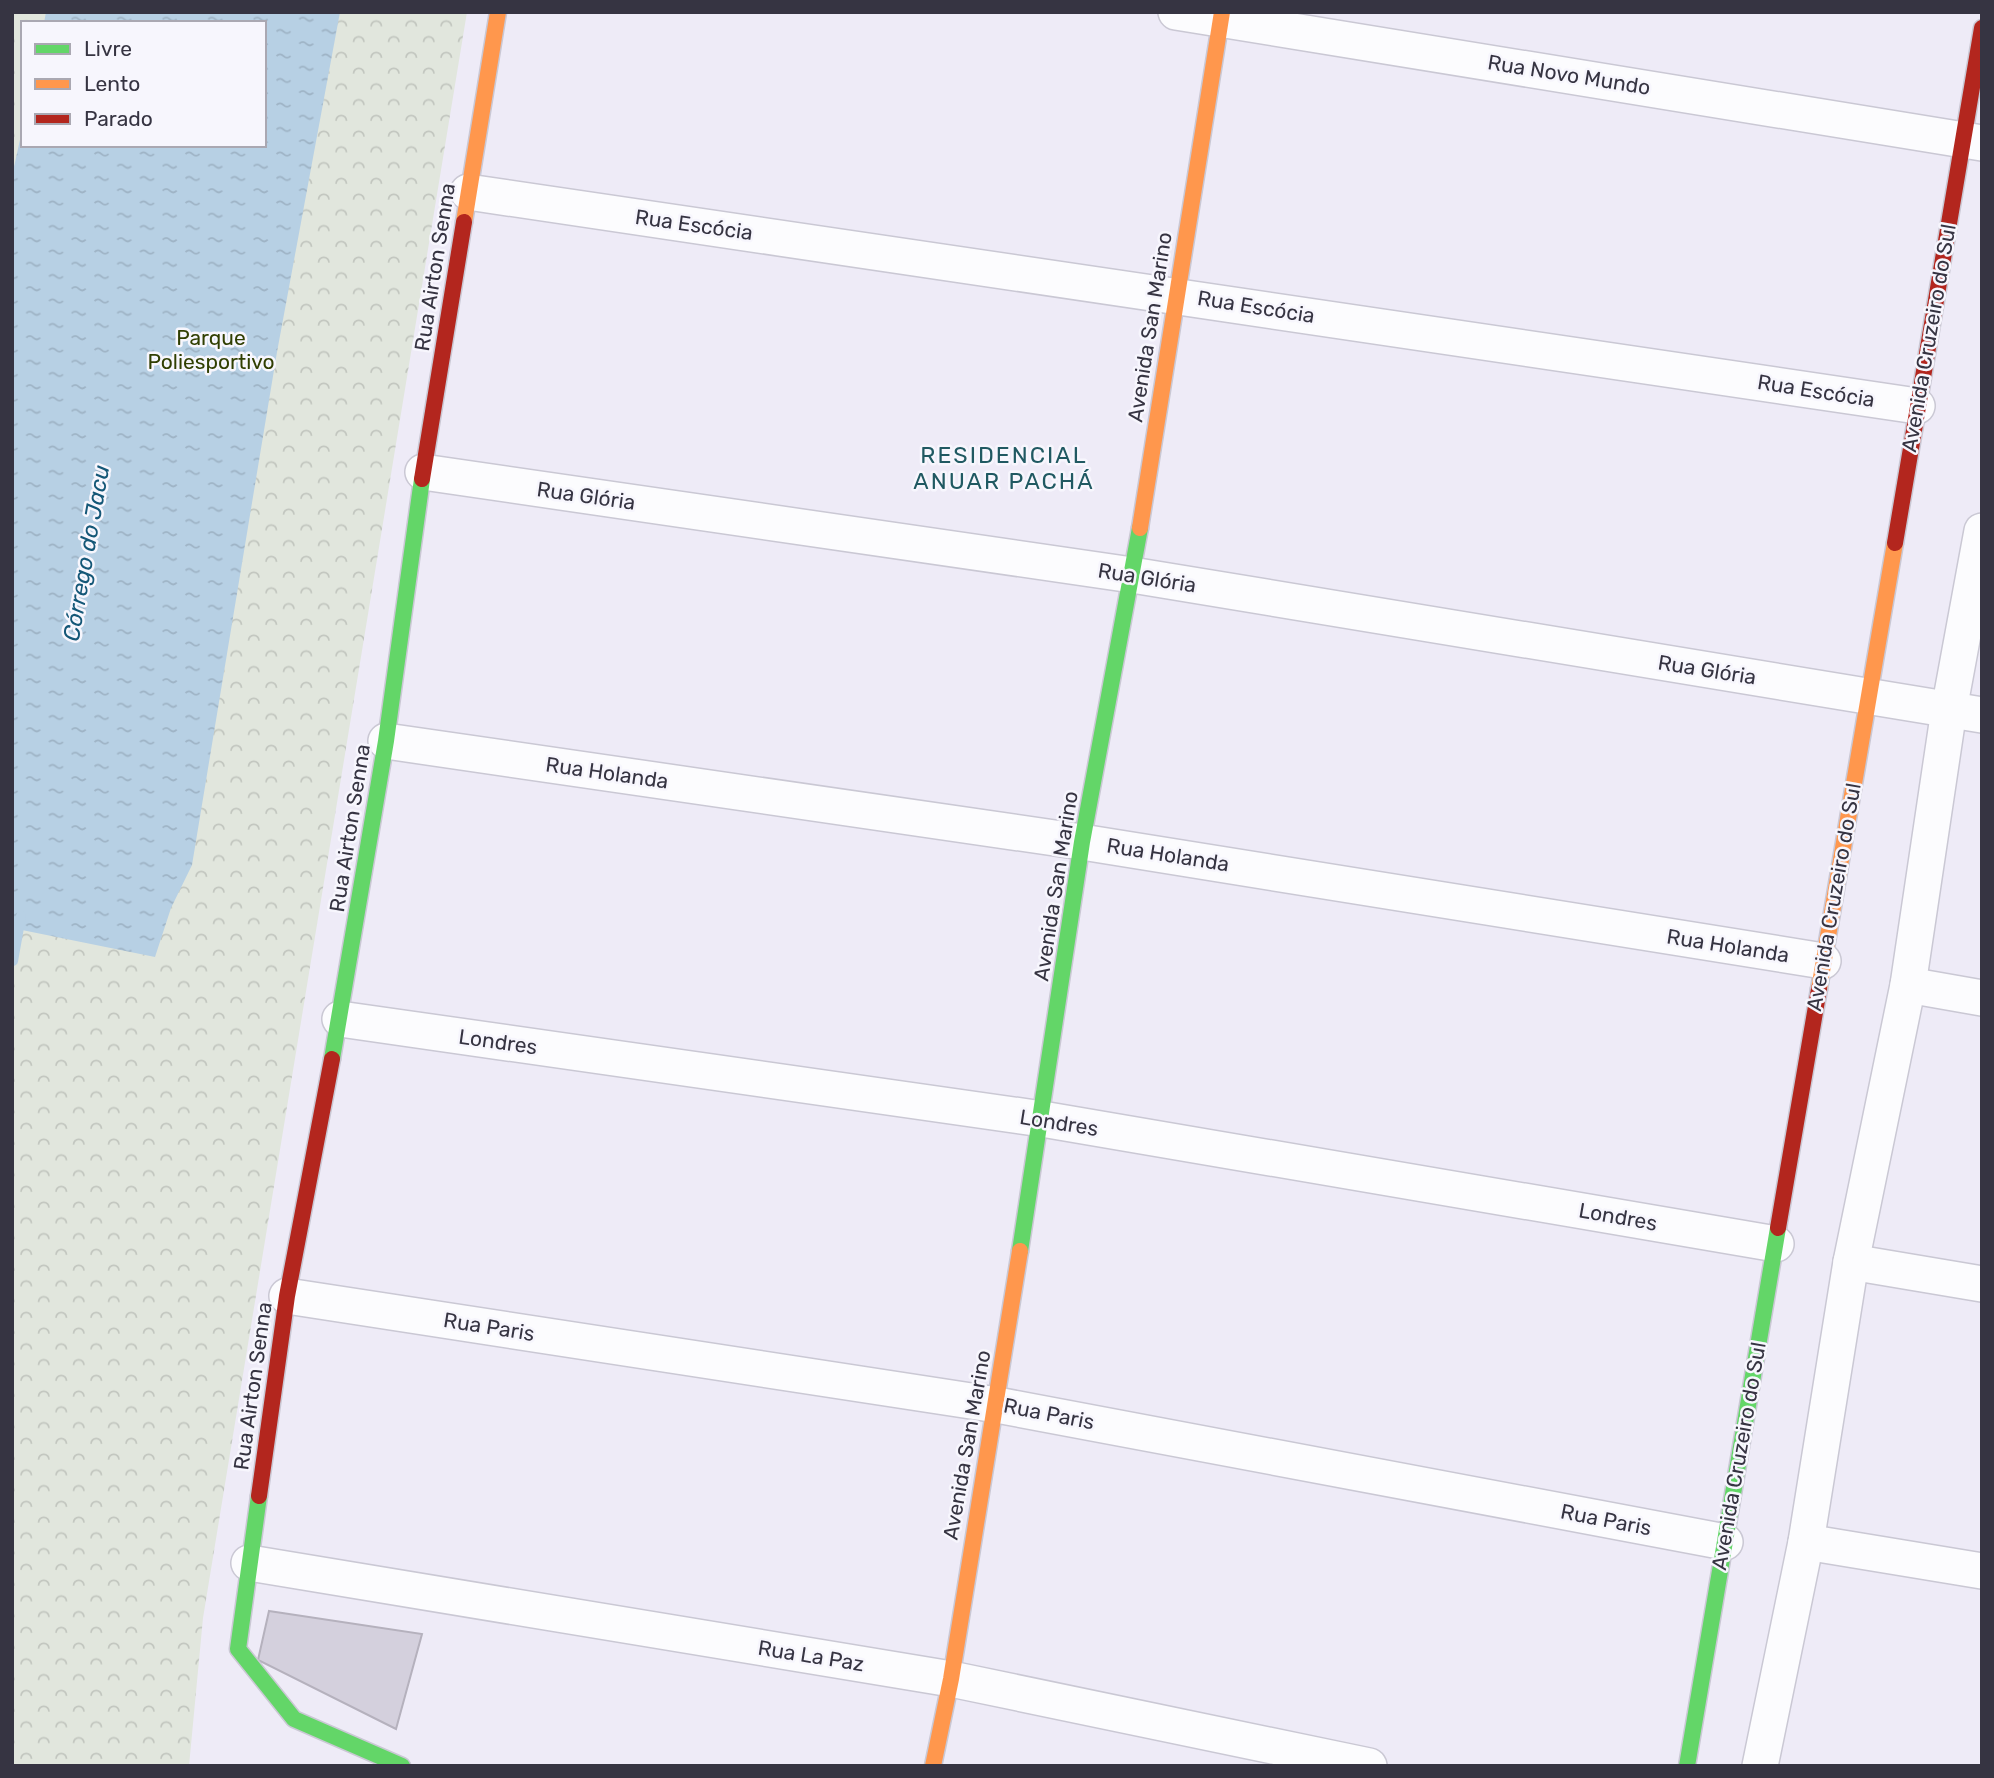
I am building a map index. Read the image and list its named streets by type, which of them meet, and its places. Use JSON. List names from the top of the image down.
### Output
{
  "streets": {
    "street": [
      "Rua Novo Mundo",
      "Rua Escócia",
      "Rua Airton Senna",
      "Avenida San Marino",
      "Avenida Cruzeiro do Sul",
      "Rua Glória",
      "Rua Holanda",
      "Londres",
      "Rua Paris",
      "Rua La Paz"
    ]
  },
  "crossings": [
    ["Rua Novo Mundo", "Avenida San Marino"],
    ["Rua Novo Mundo", "Avenida Cruzeiro do Sul"],
    ["Rua Escócia", "Rua Airton Senna"],
    ["Rua Escócia", "Avenida San Marino"],
    ["Rua Escócia", "Avenida Cruzeiro do Sul"],
    ["Rua Airton Senna", "Rua Glória"],
    ["Rua Airton Senna", "Rua Holanda"],
    ["Rua Airton Senna", "Londres"],
    ["Rua Airton Senna", "Rua Paris"],
    ["Rua Airton Senna", "Rua La Paz"],
    ["Avenida San Marino", "Rua Glória"],
    ["Avenida San Marino", "Rua Holanda"],
    ["Avenida San Marino", "Londres"],
    ["Avenida San Marino", "Rua Paris"],
    ["Avenida San Marino", "Rua La Paz"],
    ["Avenida Cruzeiro do Sul", "Rua Glória"],
    ["Avenida Cruzeiro do Sul", "Rua Holanda"],
    ["Avenida Cruzeiro do Sul", "Londres"],
    ["Avenida Cruzeiro do Sul", "Rua Paris"]
  ],
  "districts": ["RESIDENCIAL ANUAR PACHÁ"],
  "water": ["Córrego do Jacu"],
  "parks": ["Parque Poliesportivo"],
  "legend": ["Livre", "Lento", "Parado"]
}
